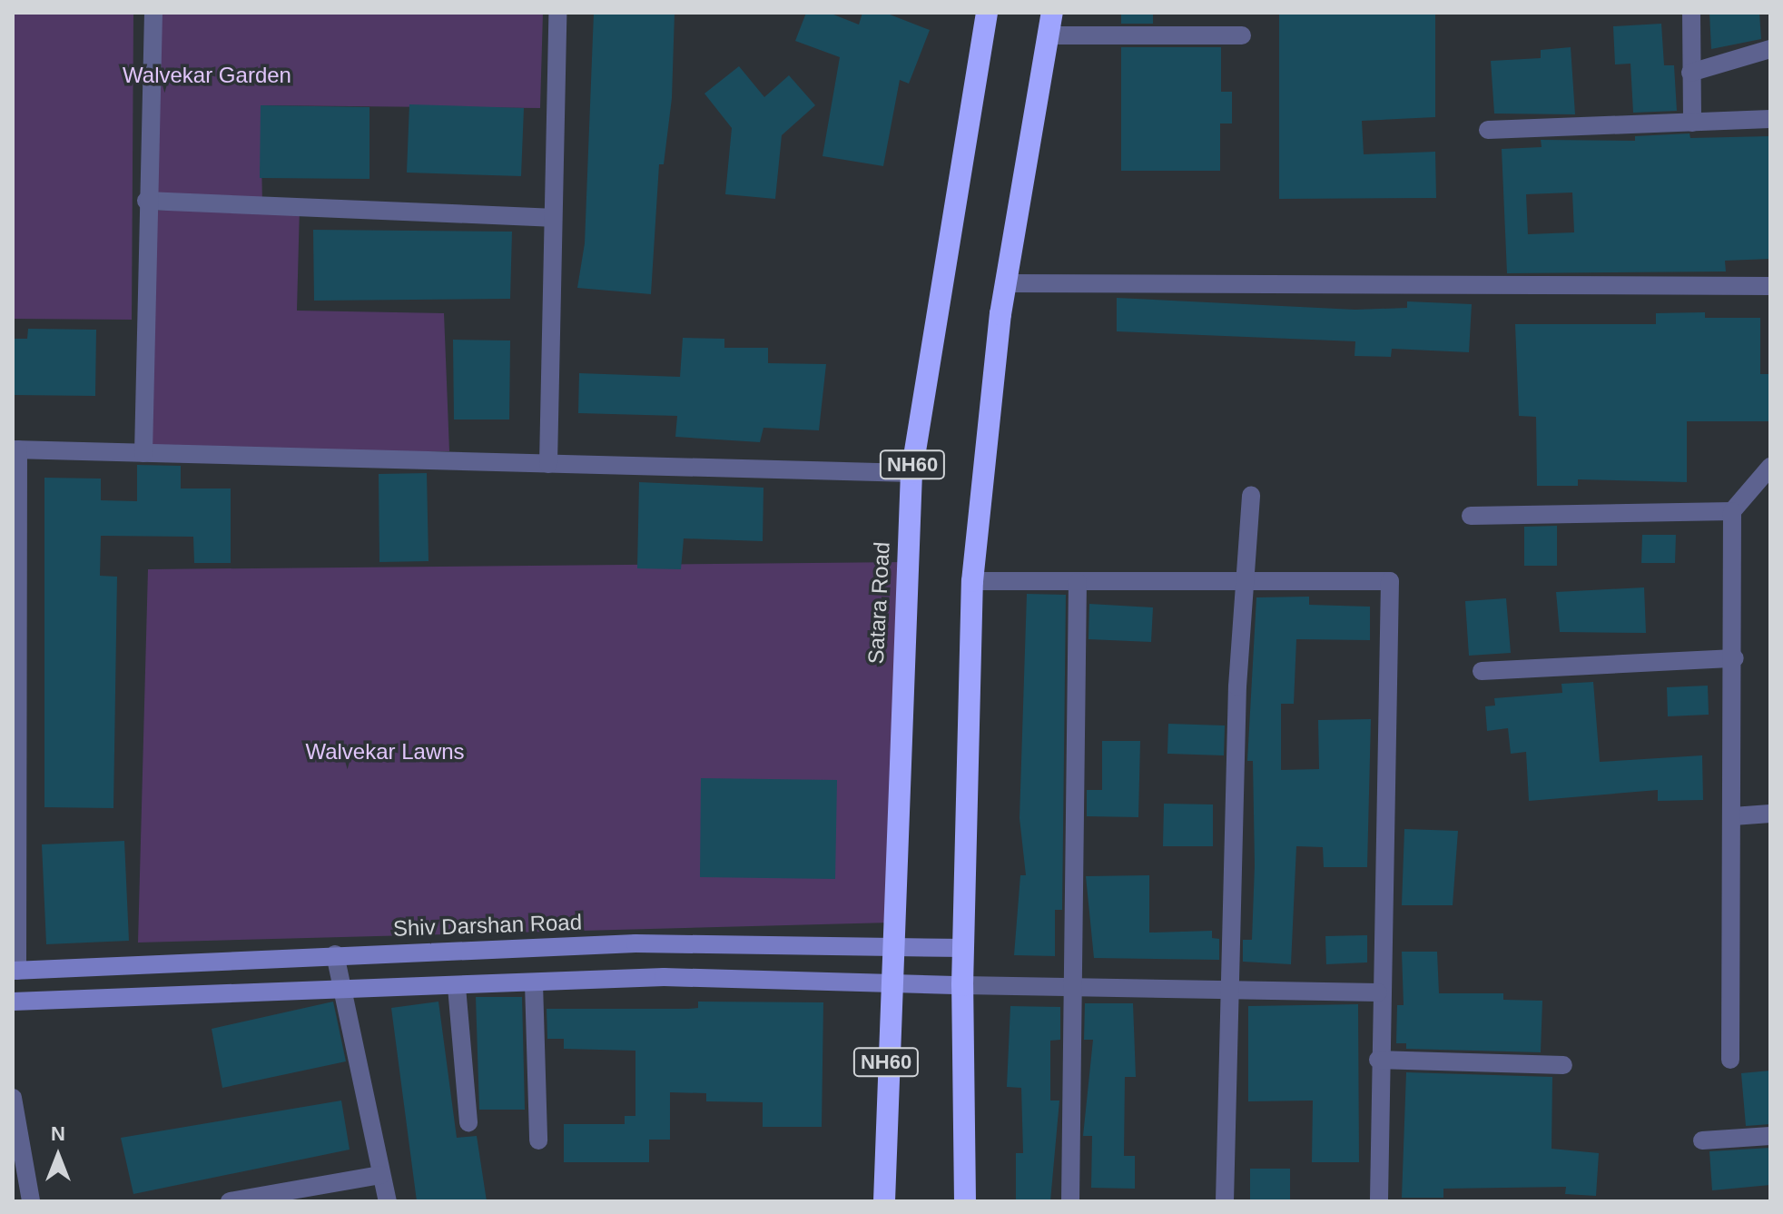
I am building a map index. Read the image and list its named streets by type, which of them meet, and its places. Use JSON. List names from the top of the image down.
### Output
{
  "streets": {
    "highway": ["NH60", "Satara Road"],
    "street": ["Shiv Darshan Road"]
  },
  "crossings": [
    ["Satara Road", "Shiv Darshan Road"]
  ],
  "parks": ["Walvekar Garden", "Walvekar Lawns"],
  "north": "top"
}
